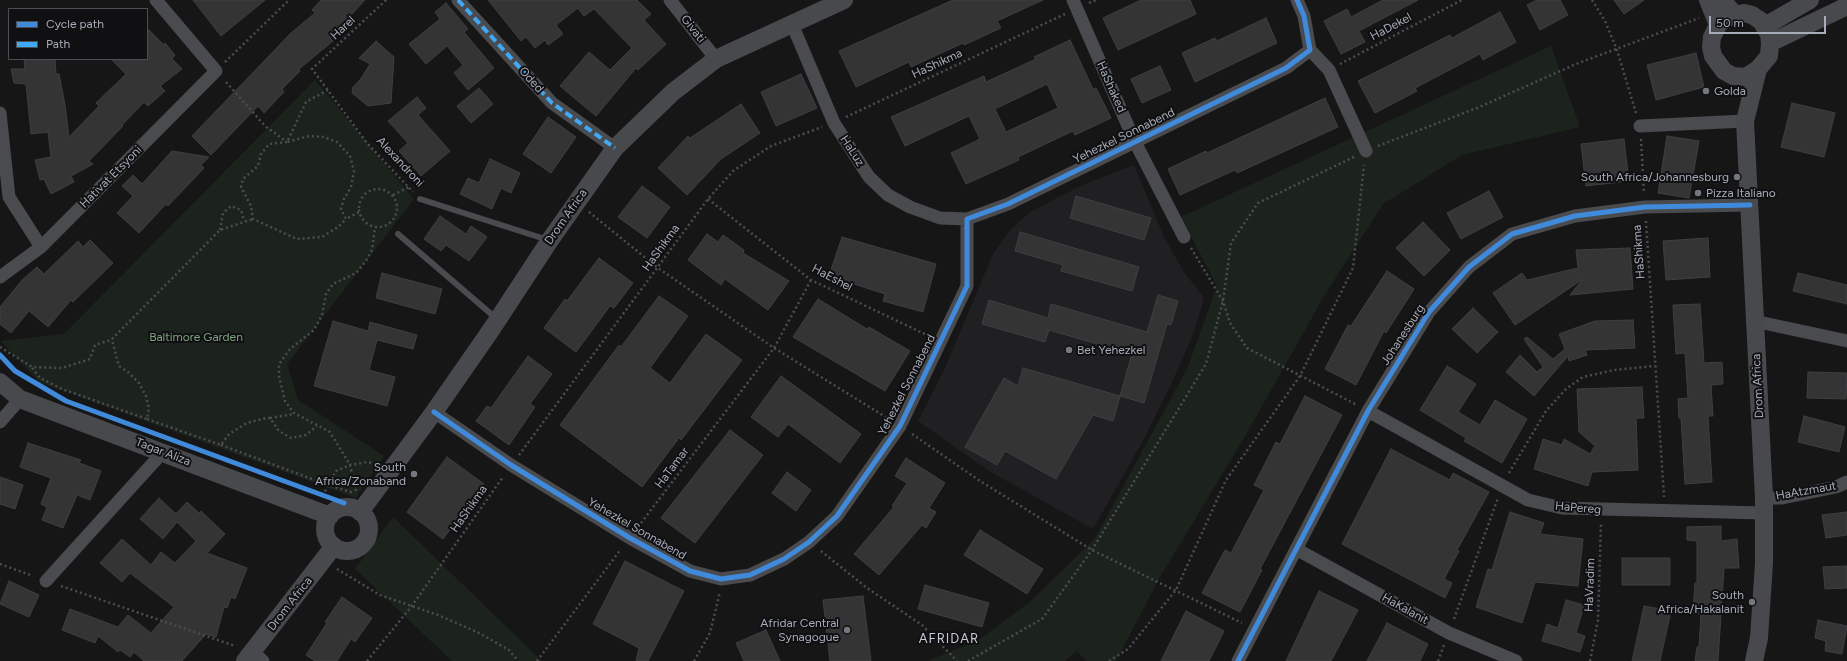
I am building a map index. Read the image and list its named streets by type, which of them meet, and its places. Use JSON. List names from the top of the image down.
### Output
{
  "streets": {
    "street": [
      "Givati",
      "Oded",
      "HaShaked",
      "Yehezkel Sonnabend",
      "HaLuz",
      "Hativat Etsyoni",
      "Drom Africa",
      "Johanesburg",
      "Tagar Aliza",
      "HaAtzmaut",
      "HaPereg",
      "HaKalanit"
    ],
    "lane": ["Alexandroni"],
    "path": [
      "HaDekel",
      "Harel",
      "HaShikma",
      "HaEshel",
      "HaTamar",
      "HaVradim"
    ]
  },
  "crossings": [
    ["Harel", "Alexandroni"],
    ["Givati", "Drom Africa"],
    ["HaShikma", "HaShaked"],
    ["HaShikma", "Yehezkel Sonnabend"],
    ["HaShikma", "HaLuz"],
    ["HaShikma", "HaEshel"],
    ["HaShikma", "Johanesburg"],
    ["HaShikma", "HaPereg"],
    ["Oded", "Drom Africa"],
    ["HaShaked", "Yehezkel Sonnabend"],
    ["Yehezkel Sonnabend", "HaLuz"],
    ["Yehezkel Sonnabend", "Drom Africa"],
    ["Yehezkel Sonnabend", "HaEshel"],
    ["Yehezkel Sonnabend", "HaTamar"],
    ["HaLuz", "Drom Africa"],
    ["Alexandroni", "Drom Africa"],
    ["Drom Africa", "Johanesburg"],
    ["Drom Africa", "Tagar Aliza"],
    ["Drom Africa", "HaAtzmaut"],
    ["Drom Africa", "HaPereg"],
    ["HaEshel", "HaTamar"],
    ["Johanesburg", "HaPereg"],
    ["Johanesburg", "HaKalanit"],
    ["HaAtzmaut", "HaPereg"],
    ["HaPereg", "HaVradim"]
  ],
  "districts": ["AFRIDAR"],
  "parks": ["Baltimore Garden"],
  "places": [
    "Golda",
    "South Africa/Johannesburg",
    "Pizza Italiano",
    "Bet Yehezkel",
    "South Africa/Zonaband",
    "South Africa/Hakalanit",
    "Afridar Central Synagogue"
  ],
  "legend": ["Cycle path", "Path"],
  "scale_bar": "50 m"
}
